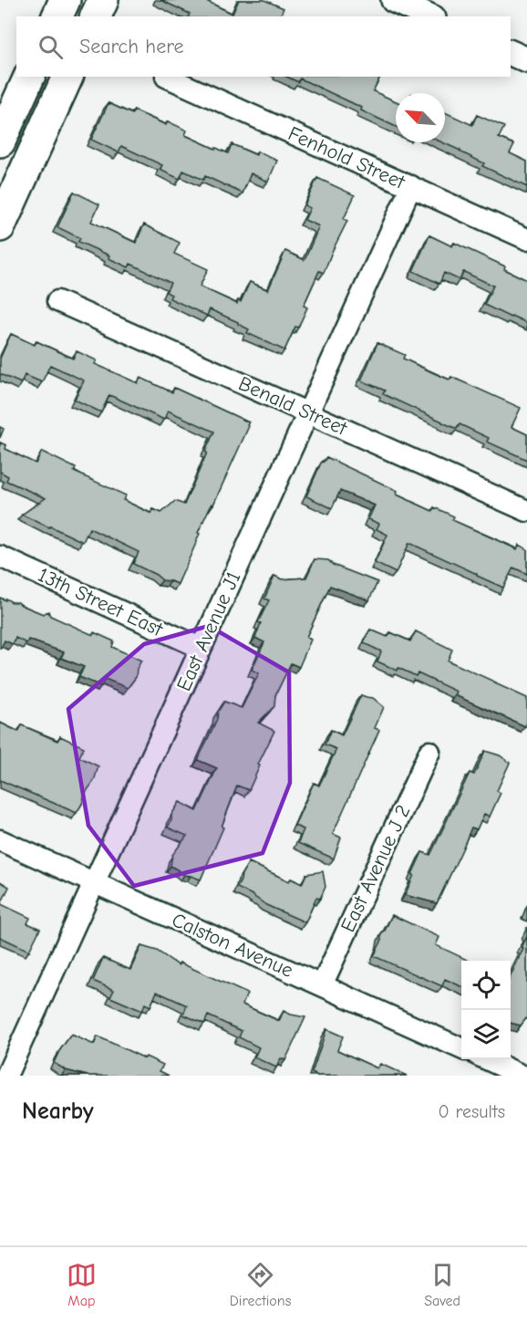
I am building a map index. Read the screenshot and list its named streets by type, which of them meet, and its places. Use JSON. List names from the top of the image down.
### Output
{
  "streets": {
    "street": [
      "Fenhold Street",
      "Benald Street",
      "13th Street East",
      "East Avenue J1",
      "East Avenue J 2",
      "Calston Avenue"
    ]
  },
  "crossings": [
    ["Fenhold Street", "East Avenue J1"],
    ["Benald Street", "East Avenue J1"],
    ["13th Street East", "East Avenue J1"],
    ["East Avenue J1", "Calston Avenue"],
    ["East Avenue J 2", "Calston Avenue"]
  ],
  "north": "top left",
  "page": {
    "search": "Search here",
    "heading": ["Nearby", "0 results"],
    "nav": ["Map", "Directions", "Saved"]
  }
}
